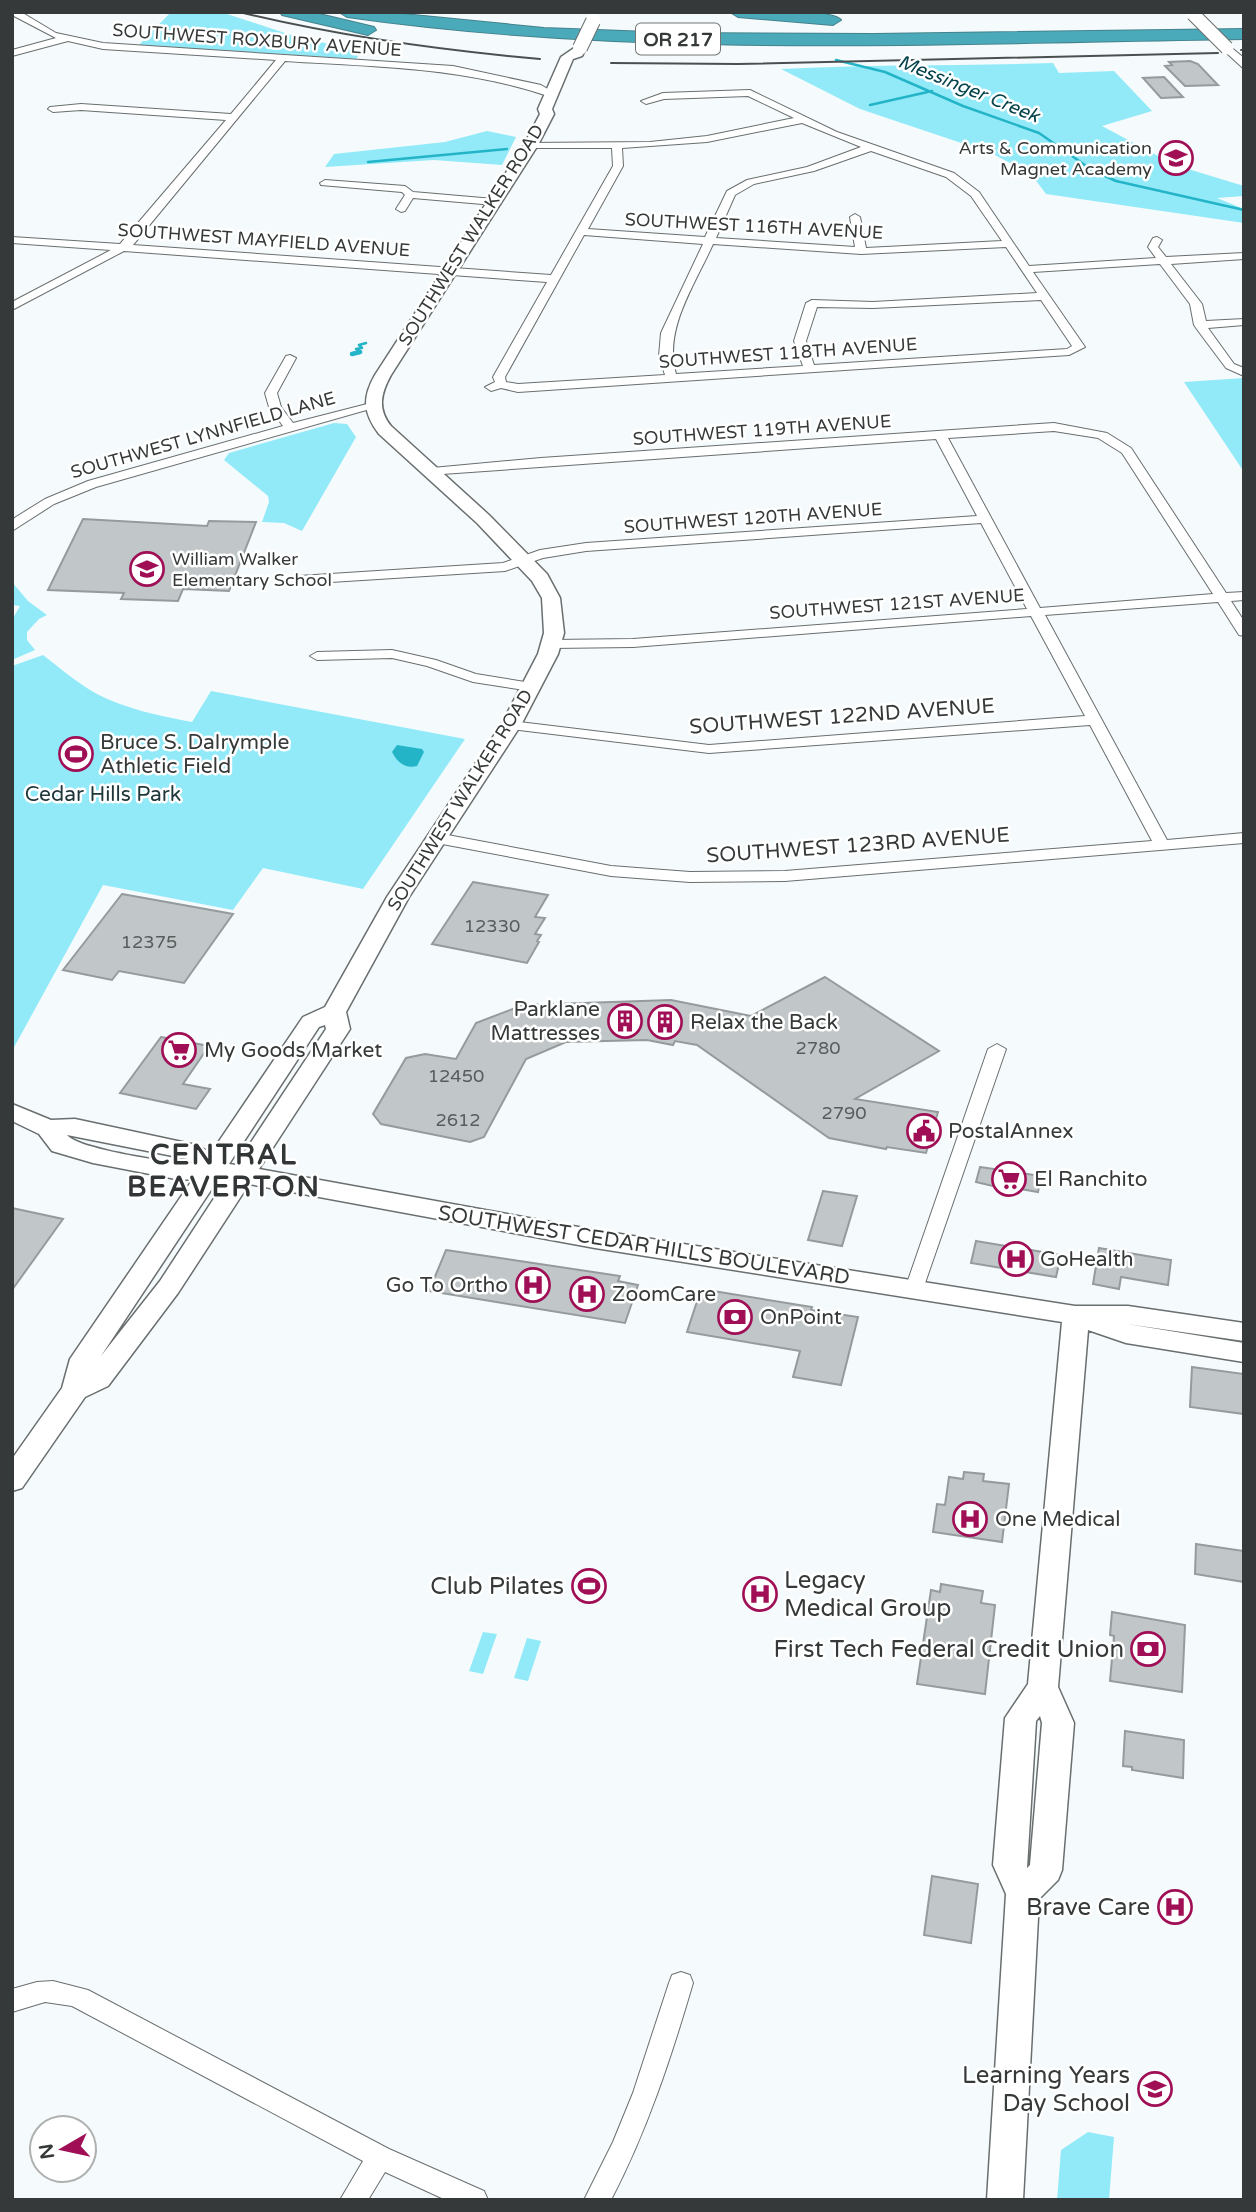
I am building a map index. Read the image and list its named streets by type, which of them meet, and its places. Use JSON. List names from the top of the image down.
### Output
{
  "streets": {
    "highway": ["OR 217"],
    "main road": ["SOUTHWEST WALKER ROAD", "SOUTHWEST CEDAR HILLS BOULEVARD"],
    "street": [
      "SOUTHWEST ROXBURY AVENUE",
      "SOUTHWEST 116TH AVENUE",
      "SOUTHWEST MAYFIELD AVENUE",
      "SOUTHWEST 118TH AVENUE",
      "SOUTHWEST 119TH AVENUE",
      "SOUTHWEST LYNNFIELD LANE",
      "SOUTHWEST 120TH AVENUE",
      "SOUTHWEST 121ST AVENUE",
      "SOUTHWEST 122ND AVENUE",
      "SOUTHWEST 123RD AVENUE"
    ]
  },
  "crossings": [
    ["SOUTHWEST ROXBURY AVENUE", "SOUTHWEST WALKER ROAD"],
    ["SOUTHWEST WALKER ROAD", "SOUTHWEST MAYFIELD AVENUE"],
    ["SOUTHWEST WALKER ROAD", "SOUTHWEST 119TH AVENUE"],
    ["SOUTHWEST WALKER ROAD", "SOUTHWEST LYNNFIELD LANE"],
    ["SOUTHWEST WALKER ROAD", "SOUTHWEST 120TH AVENUE"],
    ["SOUTHWEST WALKER ROAD", "SOUTHWEST 121ST AVENUE"],
    ["SOUTHWEST WALKER ROAD", "SOUTHWEST 122ND AVENUE"],
    ["SOUTHWEST WALKER ROAD", "SOUTHWEST 123RD AVENUE"],
    ["SOUTHWEST WALKER ROAD", "SOUTHWEST CEDAR HILLS BOULEVARD"],
    ["SOUTHWEST MAYFIELD AVENUE", "SOUTHWEST 118TH AVENUE"],
    ["SOUTHWEST 119TH AVENUE", "SOUTHWEST 121ST AVENUE"]
  ],
  "districts": ["CENTRAL BEAVERTON"],
  "water": ["Messinger Creek"],
  "parks": ["Cedar Hills Park"],
  "places": {
    "school or university": ["Arts & Communication Magnet Academy", "William Walker Elementary School", "Learning Years Day School"],
    "sports": ["Bruce S. DaIrymple Athletic Field", "Club Pilates"],
    "building": ["Parklane Mattresses", "Relax the Back"],
    "supermarket": ["My Goods Market", "El Ranchito"],
    "public building": ["PostalAnnex"],
    "hospital": [
      "GoHealth",
      "Go To Ortho",
      "ZoomCare",
      "One Medical",
      "Legacy Medical Group",
      "Brave Care"
    ],
    "bank": ["OnPoint", "First Tech Federal Credit Union"]
  },
  "house_numbers": [
    "12330",
    "12375",
    "2780",
    "12450",
    "2790",
    "2612"
  ],
  "north": "left"
}
